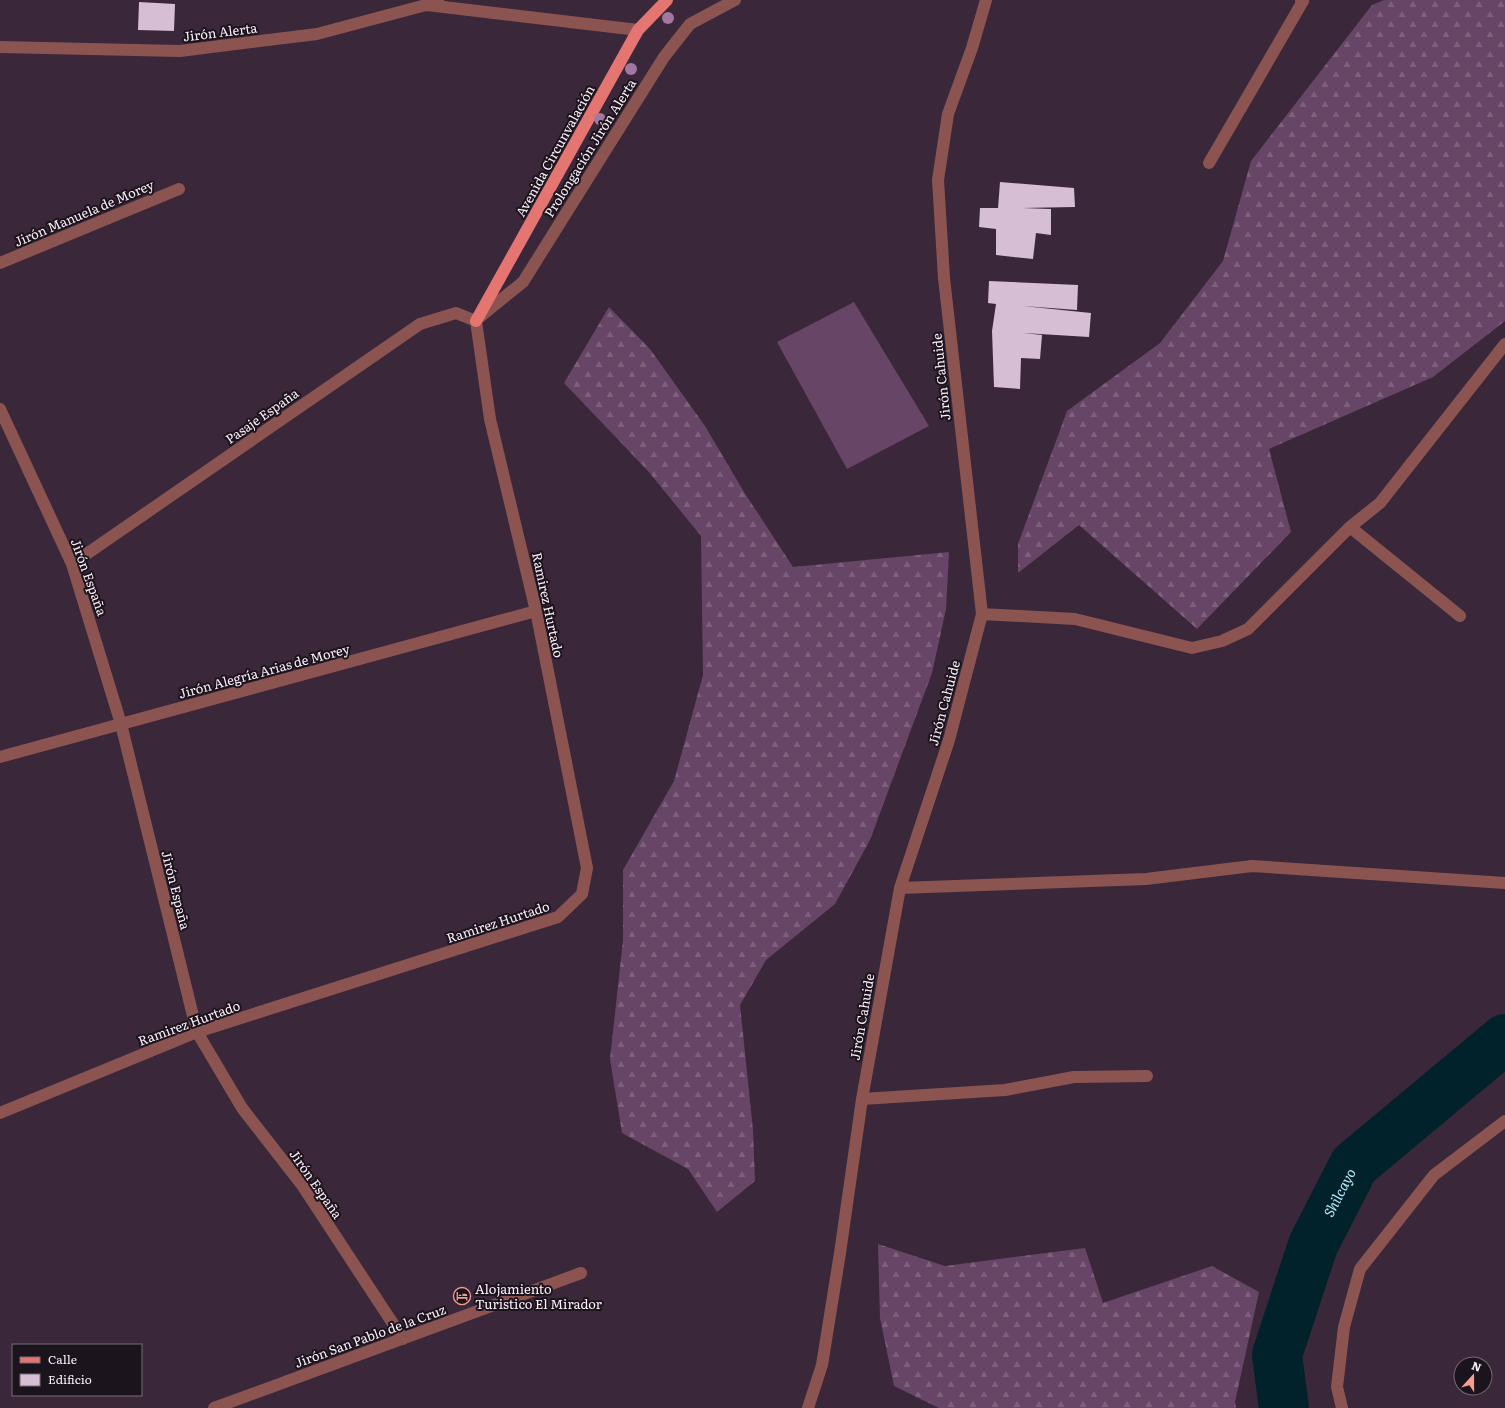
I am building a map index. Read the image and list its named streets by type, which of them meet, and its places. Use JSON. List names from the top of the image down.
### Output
{
  "streets": {
    "main road": ["Avenida Circunvalación"],
    "street": [
      "Jirón Alerta",
      "Prolongación Jirón Alerta",
      "Jirón Manuela de Morey",
      "Jirón Cahuide",
      "Pasaje España",
      "Jirón España",
      "Ramirez Hurtado",
      "Jirón Alegría Arias de Morey",
      "Jirón San Pablo de la Cruz"
    ]
  },
  "crossings": [
    ["Prolongación Jirón Alerta", "Avenida Circunvalación"],
    ["Prolongación Jirón Alerta", "Pasaje España"],
    ["Prolongación Jirón Alerta", "Ramirez Hurtado"],
    ["Avenida Circunvalación", "Pasaje España"],
    ["Avenida Circunvalación", "Ramirez Hurtado"],
    ["Pasaje España", "Jirón España"],
    ["Pasaje España", "Ramirez Hurtado"],
    ["Jirón España", "Ramirez Hurtado"],
    ["Jirón España", "Jirón Alegría Arias de Morey"],
    ["Jirón España", "Jirón San Pablo de la Cruz"],
    ["Ramirez Hurtado", "Jirón Alegría Arias de Morey"]
  ],
  "water": ["Shilcayo"],
  "places": {
    "hotel": ["Alojamiento Turistico El Mirador"]
  },
  "legend": ["Calle", "Edificio"],
  "north": "top"
}
